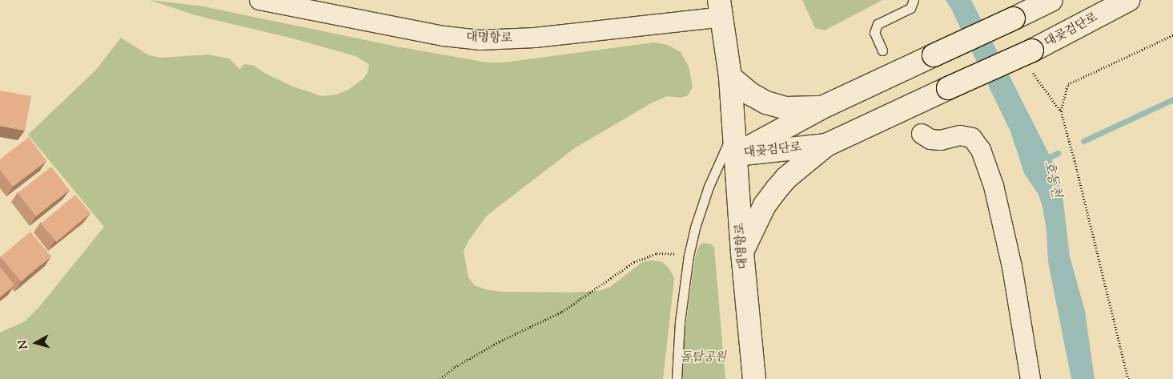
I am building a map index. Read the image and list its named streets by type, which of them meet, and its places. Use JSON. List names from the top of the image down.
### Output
{
  "streets": {
    "main road": ["대곶검단로", "대명항로"]
  },
  "crossings": [
    ["대곶검단로", "대명항로"]
  ],
  "water": ["호동천"],
  "parks": ["돌탑공원"],
  "north": "left"
}
